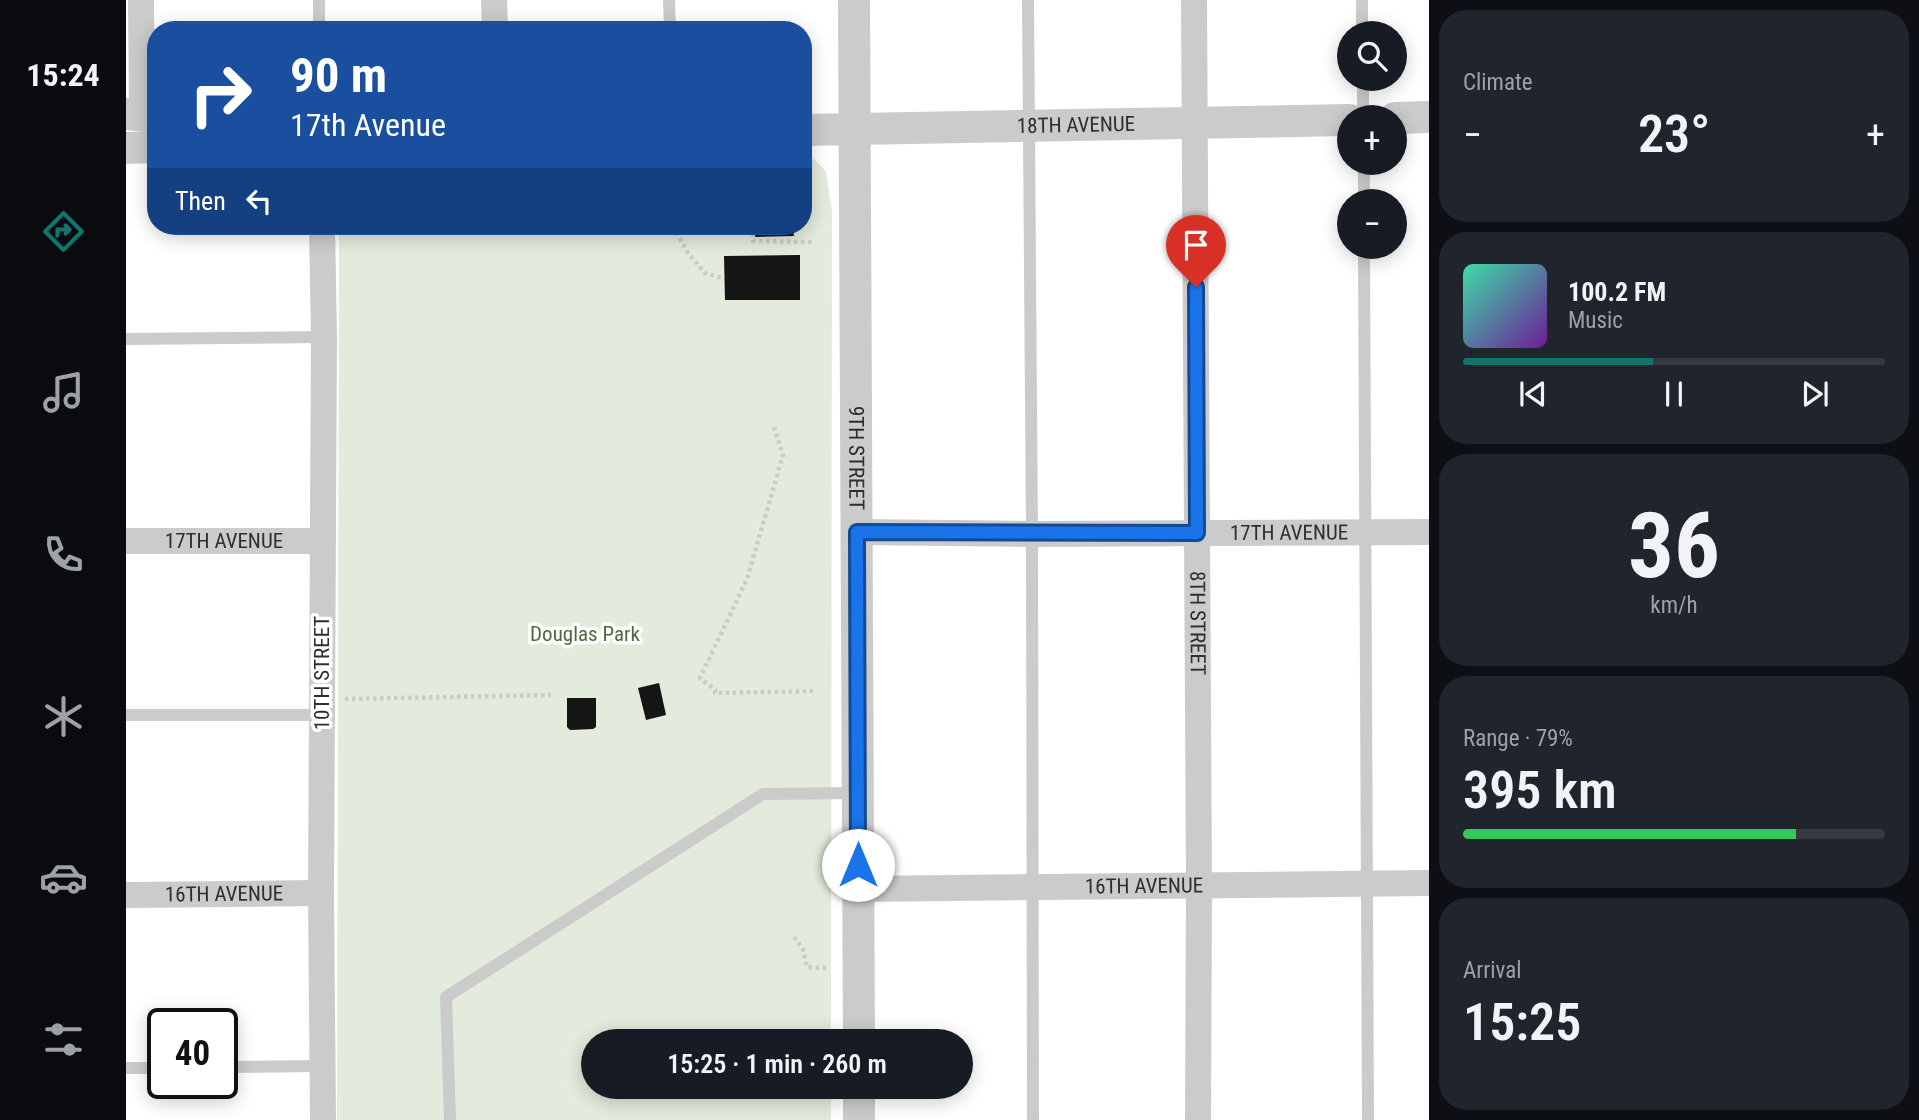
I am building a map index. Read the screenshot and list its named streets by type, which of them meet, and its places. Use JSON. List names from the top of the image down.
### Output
{
  "streets": {
    "street": [
      "18TH AVENUE",
      "9TH STREET",
      "17TH AVENUE",
      "8TH STREET",
      "10TH STREET",
      "16TH AVENUE"
    ]
  },
  "crossings": [
    ["18TH AVENUE", "9TH STREET"],
    ["18TH AVENUE", "8TH STREET"],
    ["9TH STREET", "17TH AVENUE"],
    ["9TH STREET", "16TH AVENUE"],
    ["17TH AVENUE", "8TH STREET"],
    ["17TH AVENUE", "10TH STREET"],
    ["8TH STREET", "16TH AVENUE"],
    ["10TH STREET", "16TH AVENUE"]
  ],
  "parks": ["Douglas Park"],
  "page": {
    "tabs": "15:24",
    "tile": [
      "Climate",
      ["36", "km/h"],
      ["Range · 79%", "395 km"],
      ["Arrival", "15:25"]
    ],
    "map_buttons": ["+", "−"],
    "turn": ["90 m", "17th Avenue"],
    "heat": ["−", "23°", "+"],
    "then": "Then",
    "song": ["100.2 FM", "Music"],
    "limit": "40",
    "trip": "15:25 · 1 min · 260 m"
  }
}
